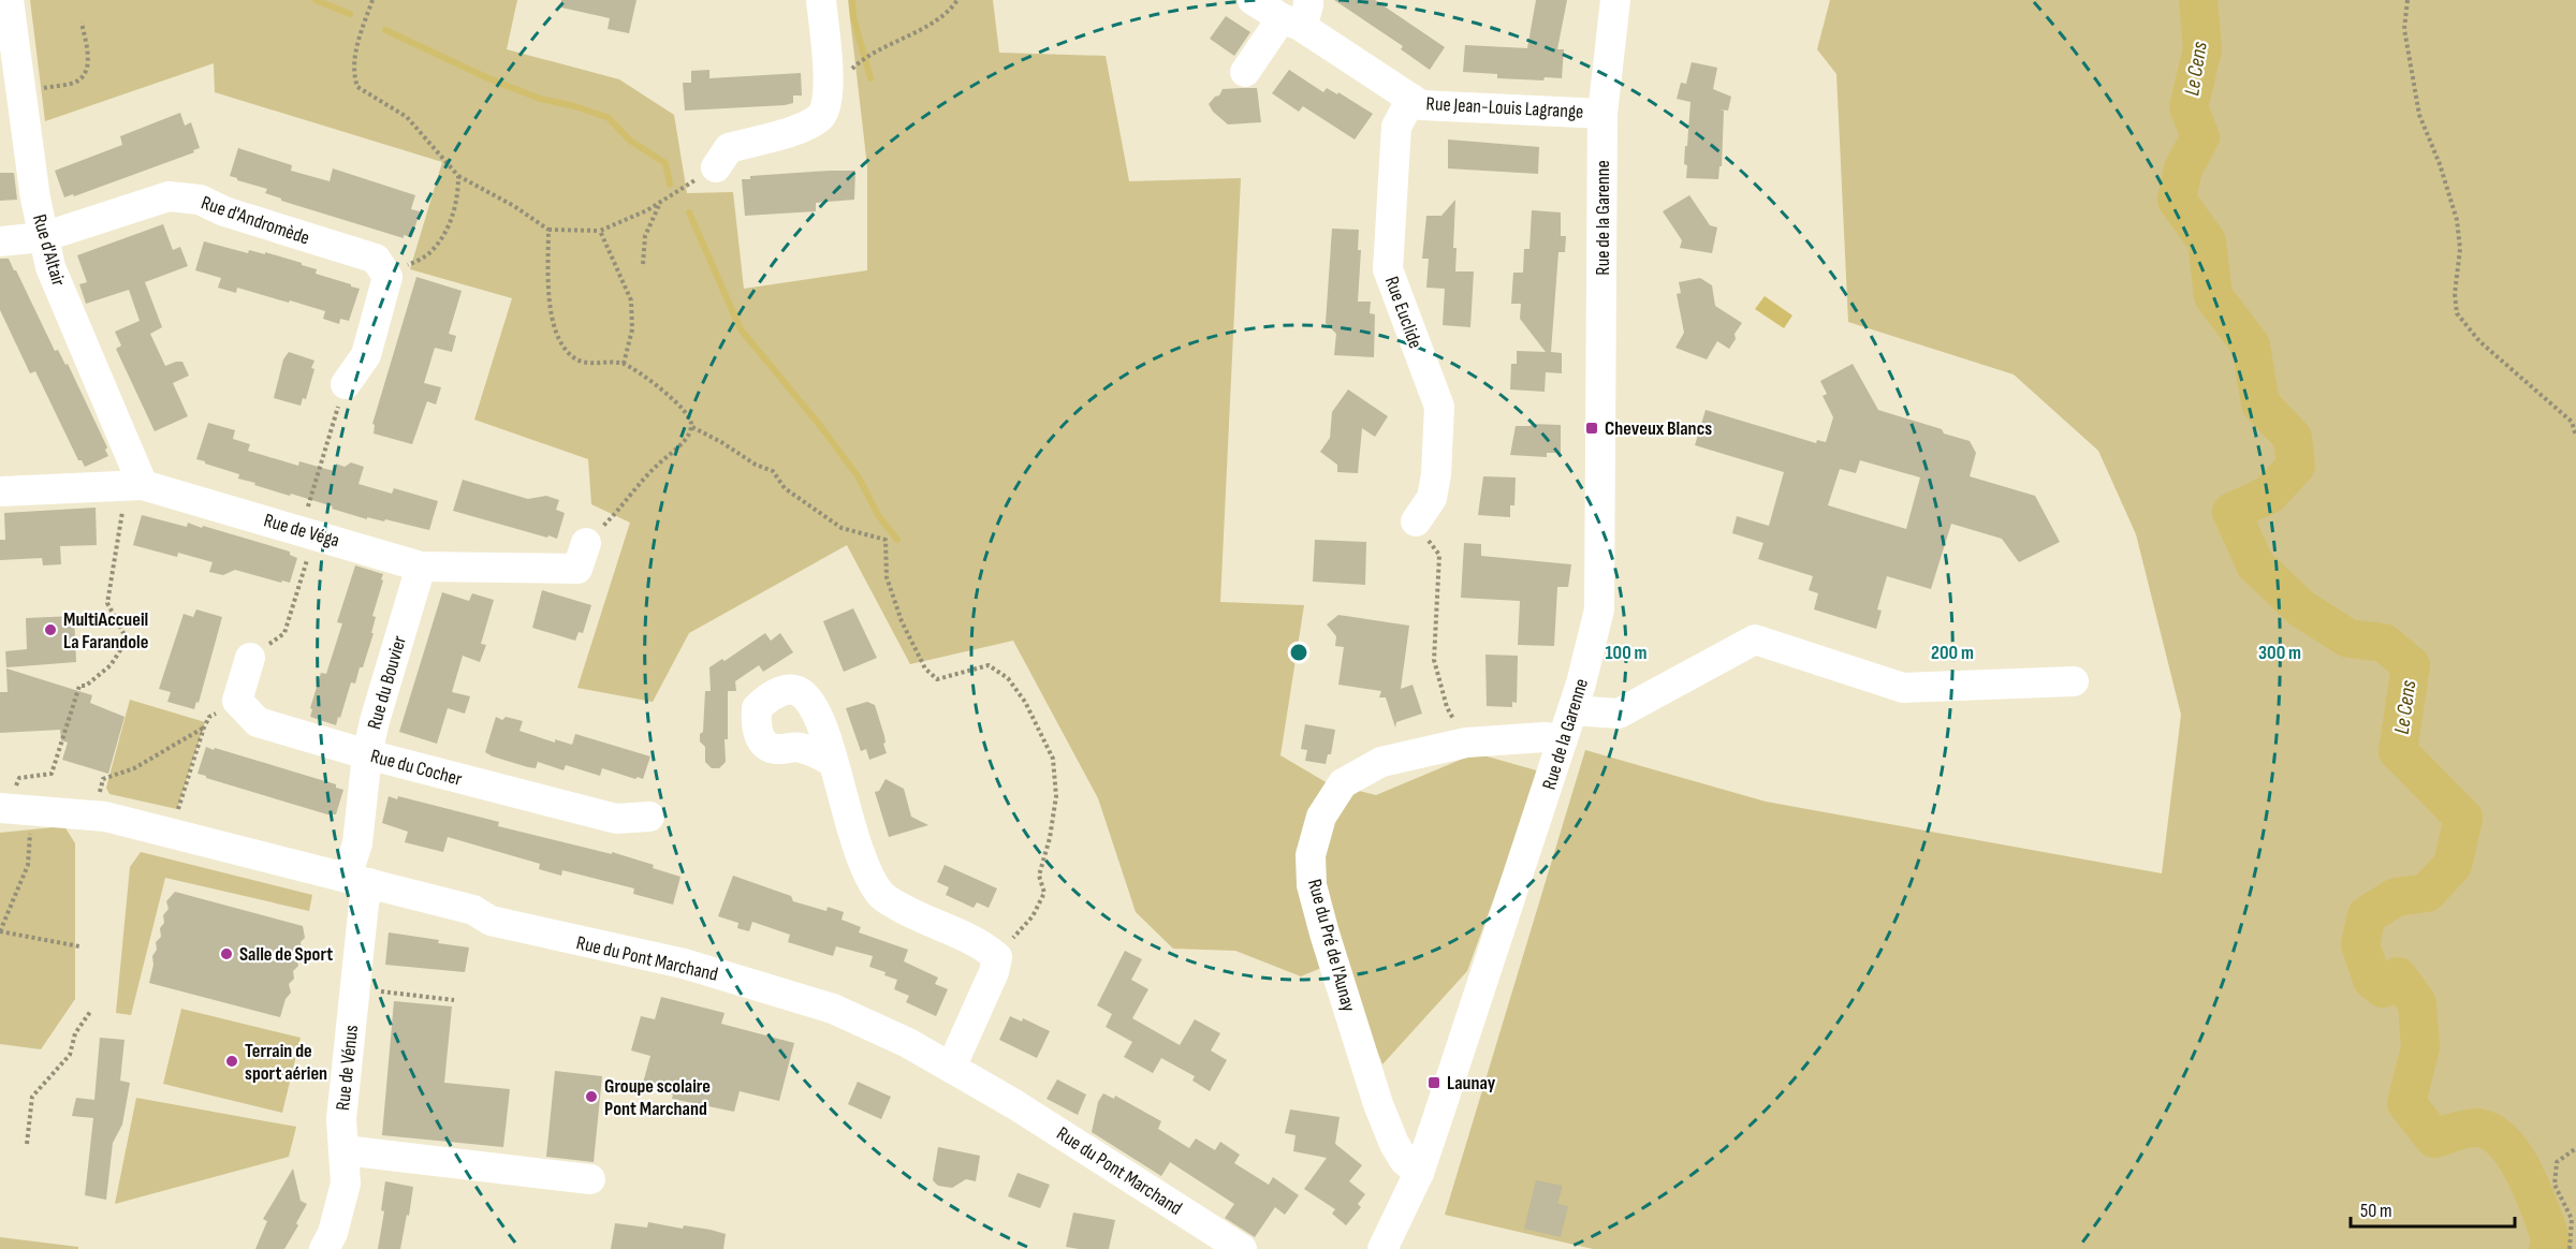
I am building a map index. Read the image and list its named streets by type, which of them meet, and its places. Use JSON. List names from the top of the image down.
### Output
{
  "streets": {
    "street": [
      "Rue Jean-Louis Lagrange",
      "Rue de la Garenne",
      "Rue d'Andromède",
      "Rue d'Altair",
      "Rue Euclide",
      "Rue de Véga",
      "Rue du Bouvier",
      "Rue du Cocher",
      "Rue du Pré de l'Aunay",
      "Rue du Pont Marchand",
      "Rue de Vénus"
    ]
  },
  "crossings": [
    ["Rue Jean-Louis Lagrange", "Rue de la Garenne"],
    ["Rue Jean-Louis Lagrange", "Rue Euclide"],
    ["Rue de la Garenne", "Rue du Pré de l'Aunay"],
    ["Rue d'Andromède", "Rue d'Altair"],
    ["Rue d'Altair", "Rue de Véga"],
    ["Rue de Véga", "Rue du Bouvier"],
    ["Rue du Bouvier", "Rue du Cocher"],
    ["Rue du Bouvier", "Rue du Pont Marchand"],
    ["Rue du Bouvier", "Rue de Vénus"],
    ["Rue du Pont Marchand", "Rue de Vénus"]
  ],
  "water": ["Le Cens"],
  "places": {
    "transit": ["Cheveux Blancs", "Launay"],
    "other": [
      "MultiAccueil La Farandole",
      "Salle de Sport",
      "Terrain de sport aérien",
      "Groupe scolaire Pont Marchand"
    ]
  },
  "scale_bar": "50 m",
  "rings": ["100 m", "200 m", "300 m"]
}
